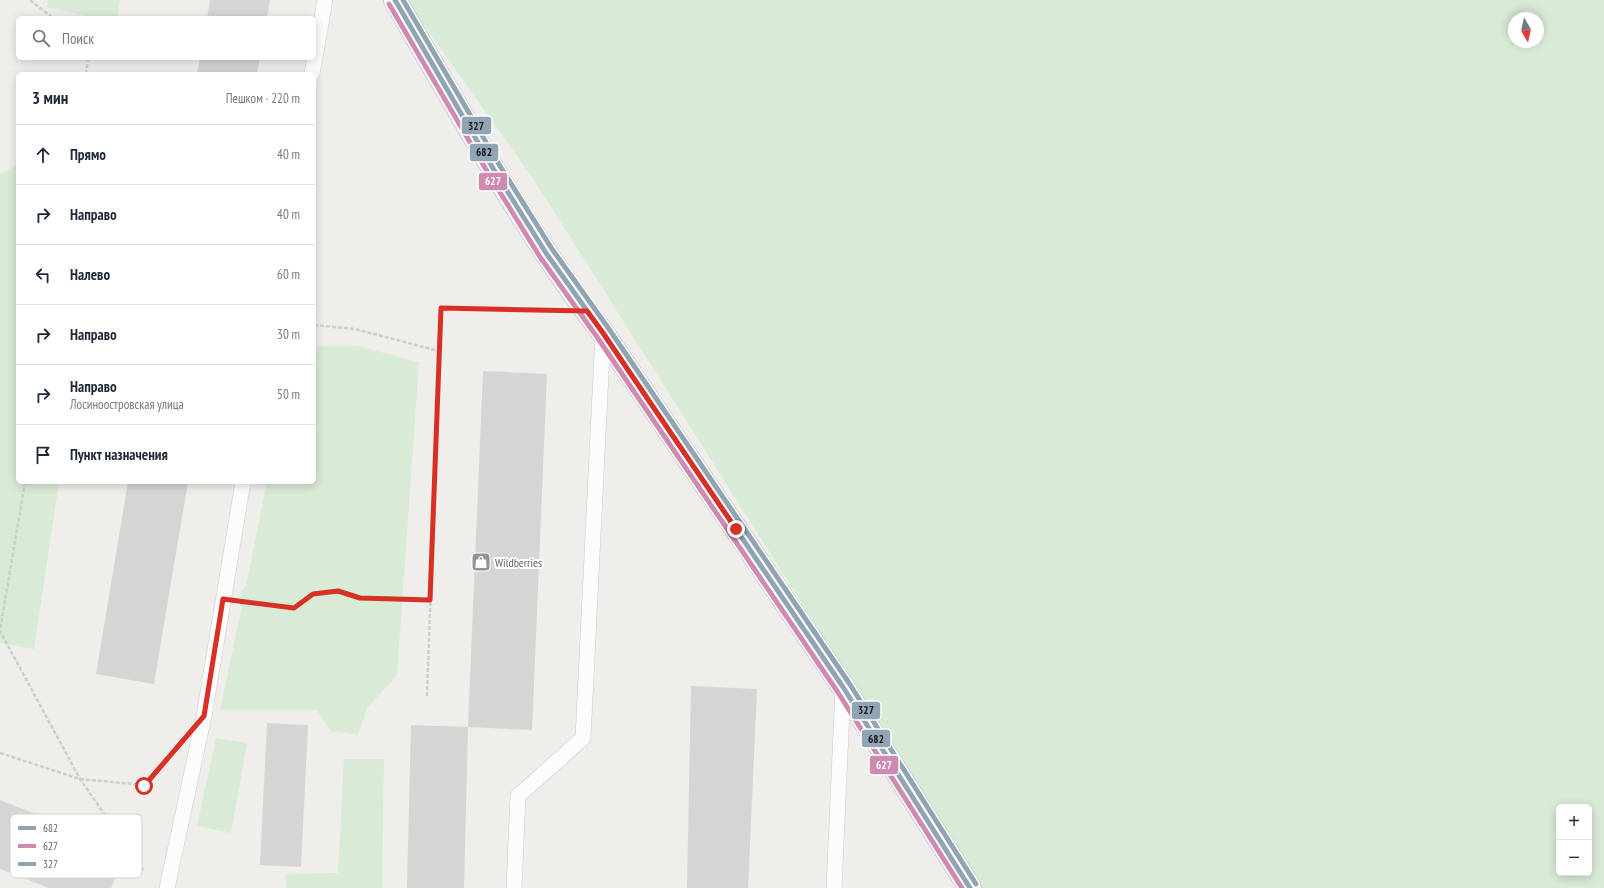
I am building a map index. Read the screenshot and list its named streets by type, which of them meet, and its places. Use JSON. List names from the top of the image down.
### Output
{
  "places": {
    "shop": ["Wildberries"]
  },
  "lines": ["transit line 682", "transit line 327", "transit line 627"],
  "legend": ["682", "627", "327"],
  "north": "bottom",
  "page": {
    "search": "Поиск",
    "heading": ["3 мин", "Пешком · 220 m"],
    "list": [
      ["Прямо", "40 m"],
      ["Направо", "40 m"],
      ["Налево", "60 m"],
      ["Направо", "30 m"],
      ["Направо", "Лосиноостровская улица", "50 m"],
      "Пункт назначения"
    ],
    "map_buttons": ["+", "−"]
  }
}
